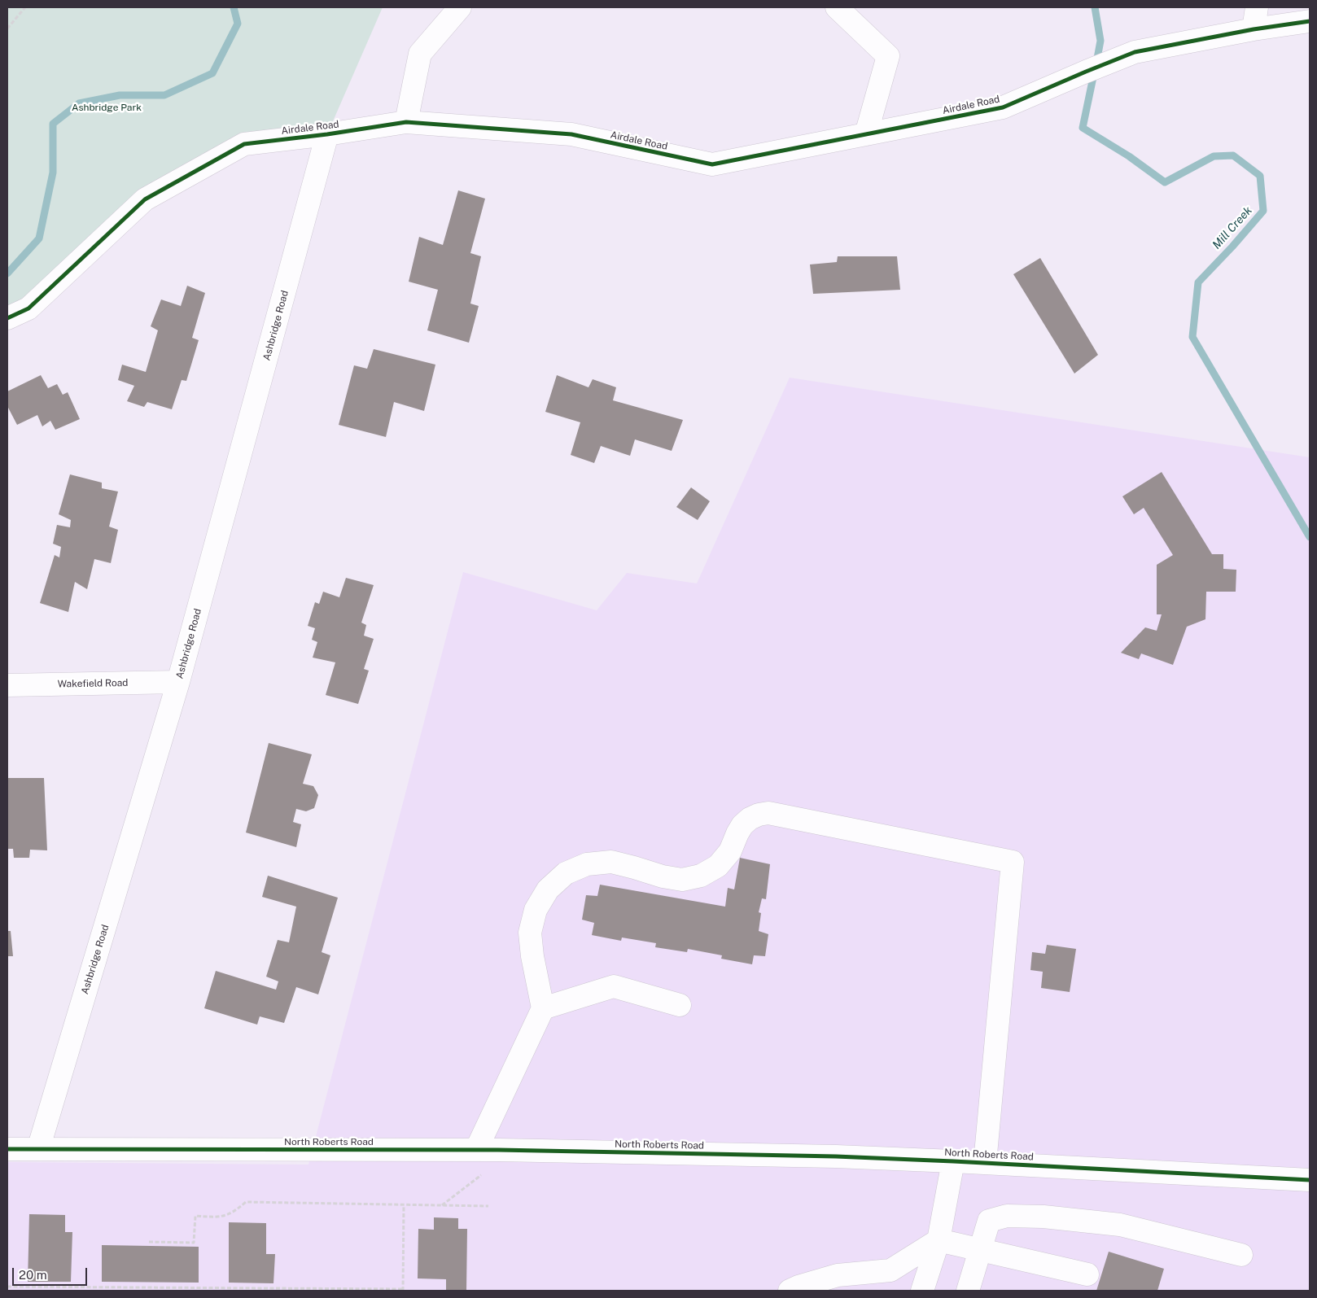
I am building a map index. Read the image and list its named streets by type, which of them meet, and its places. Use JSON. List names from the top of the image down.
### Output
{
  "streets": {
    "street": [
      "Airdale Road",
      "Ashbridge Road",
      "Wakefield Road",
      "North Roberts Road"
    ]
  },
  "crossings": [
    ["Airdale Road", "Ashbridge Road"],
    ["Ashbridge Road", "Wakefield Road"],
    ["Ashbridge Road", "North Roberts Road"]
  ],
  "water": ["Mill Creek"],
  "parks": ["Ashbridge Park"],
  "scale_bar": "20 m"
}
